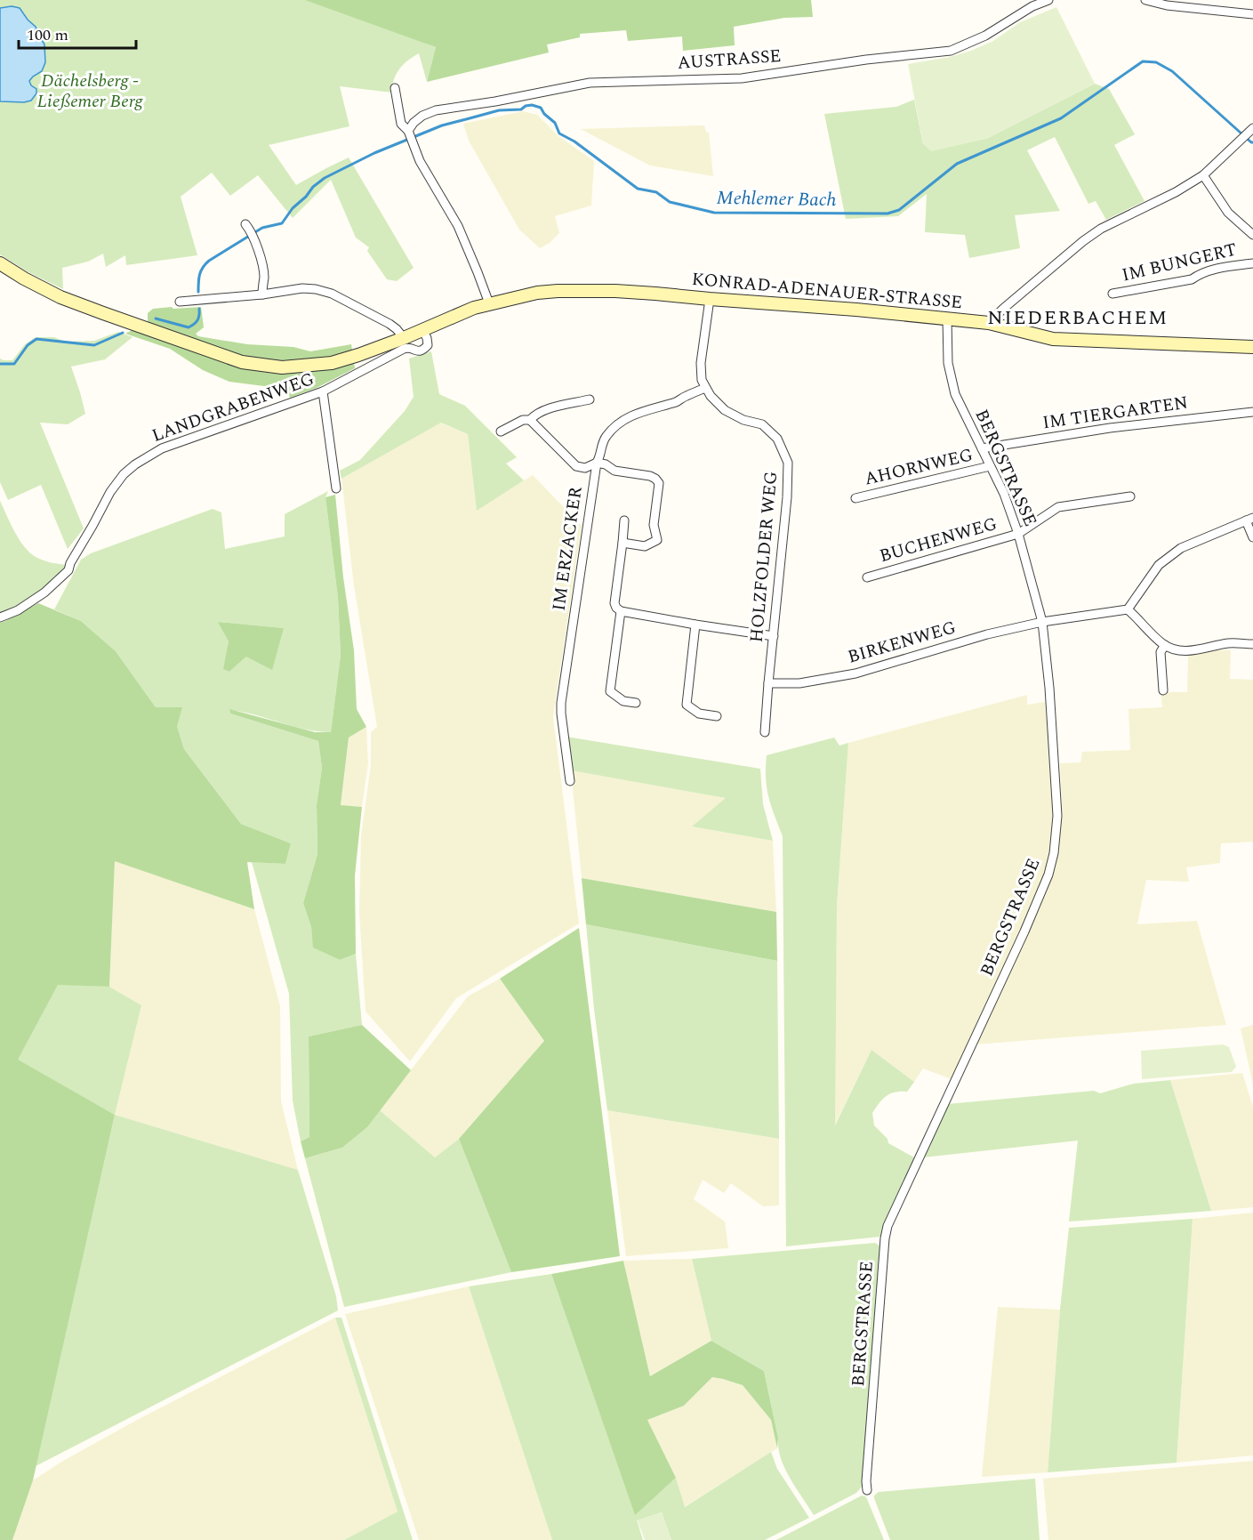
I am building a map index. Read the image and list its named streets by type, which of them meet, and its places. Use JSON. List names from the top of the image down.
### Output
{
  "streets": {
    "main road": ["KONRAD-ADENAUER-STRASSE"],
    "street": [
      "AUSTRASSE",
      "IM BUNGERT",
      "LANDGRABENWEG",
      "IM TIERGARTEN",
      "AHORNWEG",
      "BERGSTRASSE",
      "BUCHENWEG",
      "IM ERZACKER",
      "HOLZFOLDER WEG",
      "BIRKENWEG"
    ]
  },
  "crossings": [
    ["KONRAD-ADENAUER-STRASSE", "LANDGRABENWEG"],
    ["KONRAD-ADENAUER-STRASSE", "BERGSTRASSE"],
    ["IM TIERGARTEN", "BERGSTRASSE"],
    ["AHORNWEG", "BERGSTRASSE"],
    ["BERGSTRASSE", "BUCHENWEG"],
    ["BERGSTRASSE", "BIRKENWEG"],
    ["IM ERZACKER", "HOLZFOLDER WEG"],
    ["HOLZFOLDER WEG", "BIRKENWEG"]
  ],
  "districts": ["NIEDERBACHEM"],
  "water": ["Mehlemer Bach"],
  "parks": ["Dächelsberg - Ließemer Berg"],
  "scale_bar": "100 m"
}
